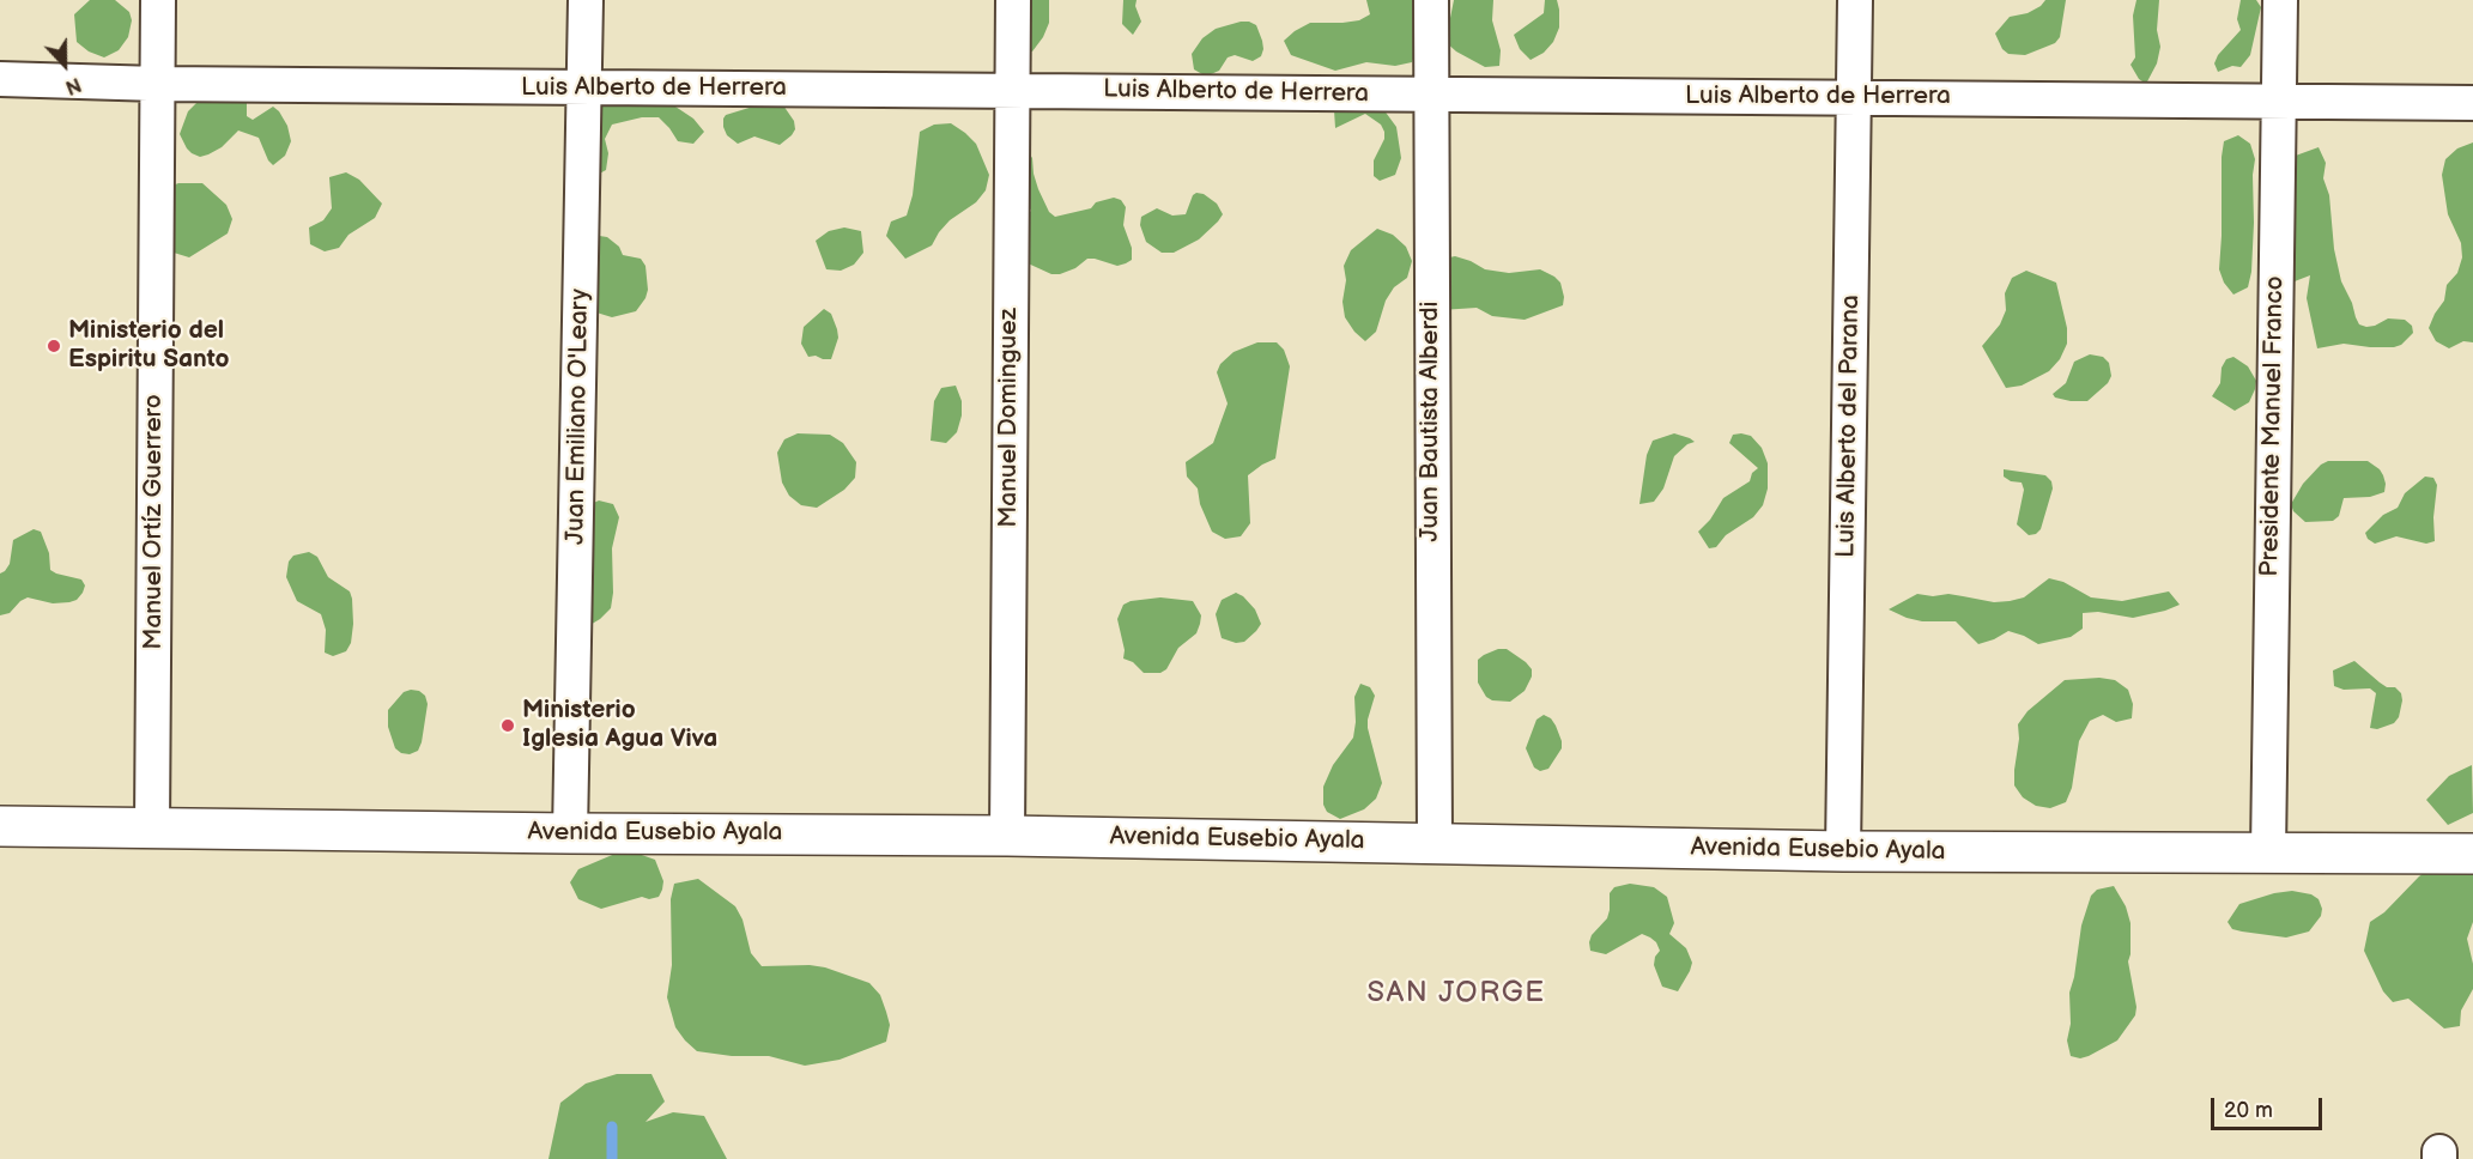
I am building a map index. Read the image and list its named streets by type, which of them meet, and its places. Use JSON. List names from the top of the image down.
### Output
{
  "streets": {
    "street": [
      "Luis Alberto de Herrera",
      "Juan Emiliano O'Leary",
      "Manuel Dominguez",
      "Juan Bautista Alberdi",
      "Luis Alberto del Parana",
      "Presidente Manuel Franco",
      "Manuel Ortíz Guerrero",
      "Avenida Eusebio Ayala"
    ]
  },
  "crossings": [
    ["Luis Alberto de Herrera", "Juan Emiliano O'Leary"],
    ["Luis Alberto de Herrera", "Manuel Dominguez"],
    ["Luis Alberto de Herrera", "Juan Bautista Alberdi"],
    ["Luis Alberto de Herrera", "Luis Alberto del Parana"],
    ["Luis Alberto de Herrera", "Presidente Manuel Franco"],
    ["Luis Alberto de Herrera", "Manuel Ortíz Guerrero"],
    ["Juan Emiliano O'Leary", "Avenida Eusebio Ayala"],
    ["Manuel Dominguez", "Avenida Eusebio Ayala"],
    ["Juan Bautista Alberdi", "Avenida Eusebio Ayala"],
    ["Luis Alberto del Parana", "Avenida Eusebio Ayala"],
    ["Presidente Manuel Franco", "Avenida Eusebio Ayala"],
    ["Manuel Ortíz Guerrero", "Avenida Eusebio Ayala"]
  ],
  "districts": ["SAN JORGE"],
  "places": ["Ministerio del Espiritu Santo", "Ministerio Iglesia Agua Viva"],
  "scale_bar": "20 m",
  "north": "bottom"
}
